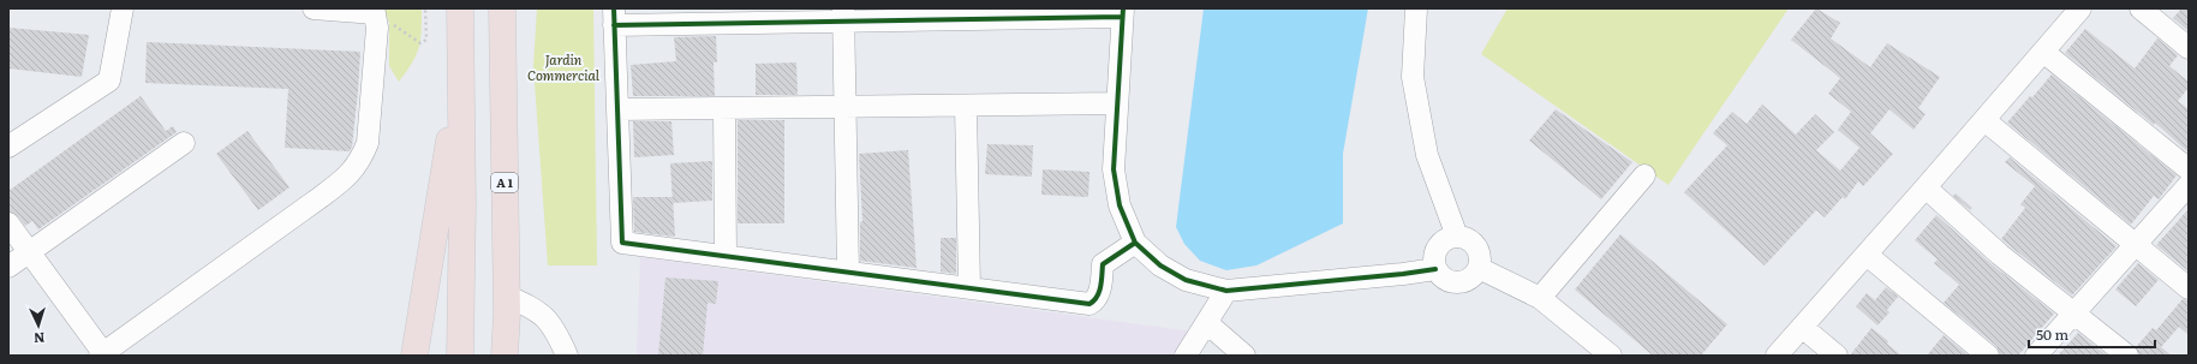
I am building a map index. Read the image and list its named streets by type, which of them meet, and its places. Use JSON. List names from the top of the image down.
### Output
{
  "streets": {
    "highway": ["A 1"]
  },
  "parks": ["Jardin Commercial"],
  "scale_bar": "50 m",
  "north": "bottom"
}
